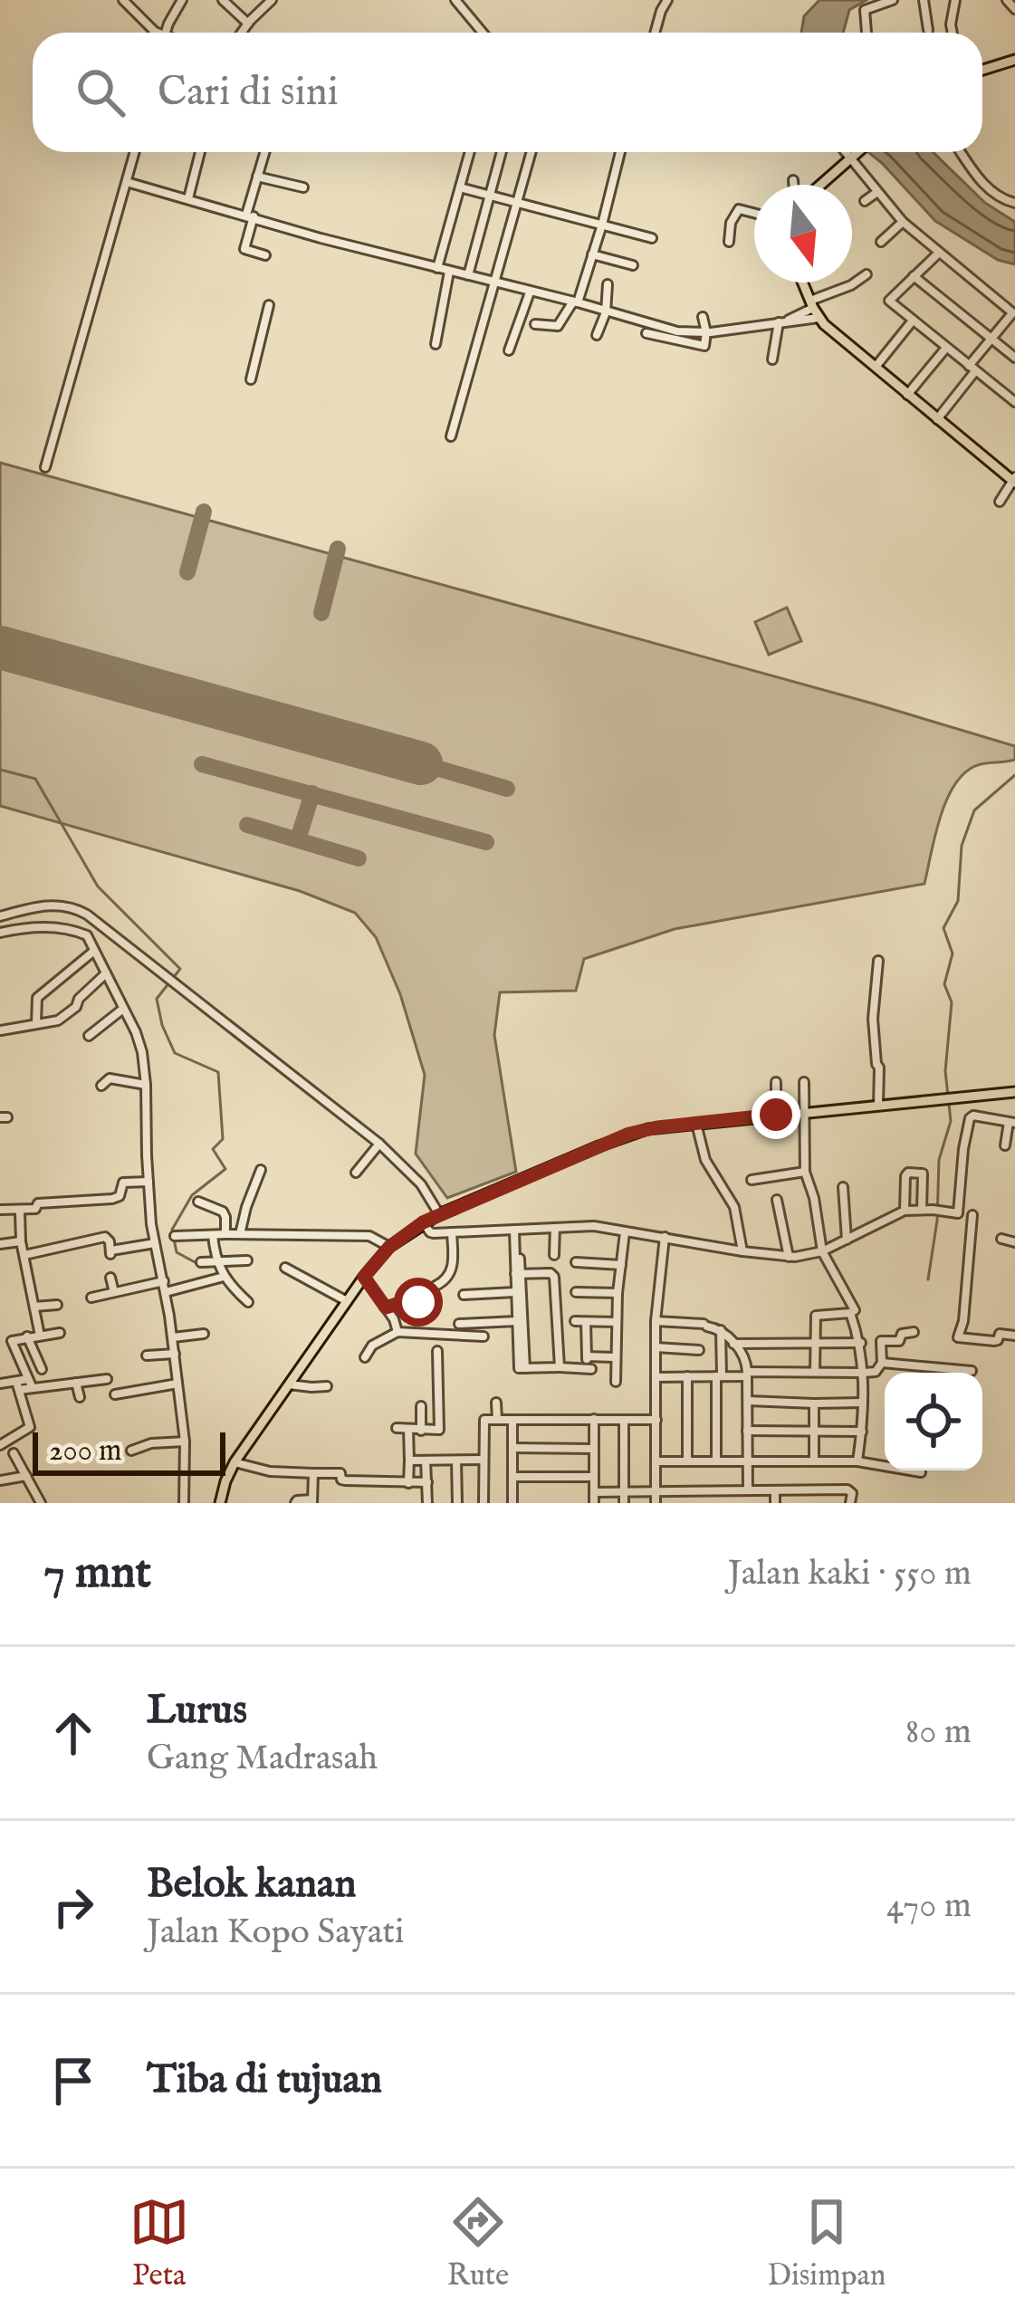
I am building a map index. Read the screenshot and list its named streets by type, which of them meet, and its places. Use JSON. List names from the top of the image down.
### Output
{
  "scale_bar": "200 m",
  "north": "bottom",
  "page": {
    "search": "Cari di sini",
    "scale": "200 m",
    "heading": ["7 mnt", "Jalan kaki · 550 m"],
    "list": [
      ["Lurus", "Gang Madrasah", "80 m"],
      ["Belok kanan", "Jalan Kopo Sayati", "470 m"],
      "Tiba di tujuan"
    ],
    "nav": ["Peta", "Rute", "Disimpan"]
  }
}
